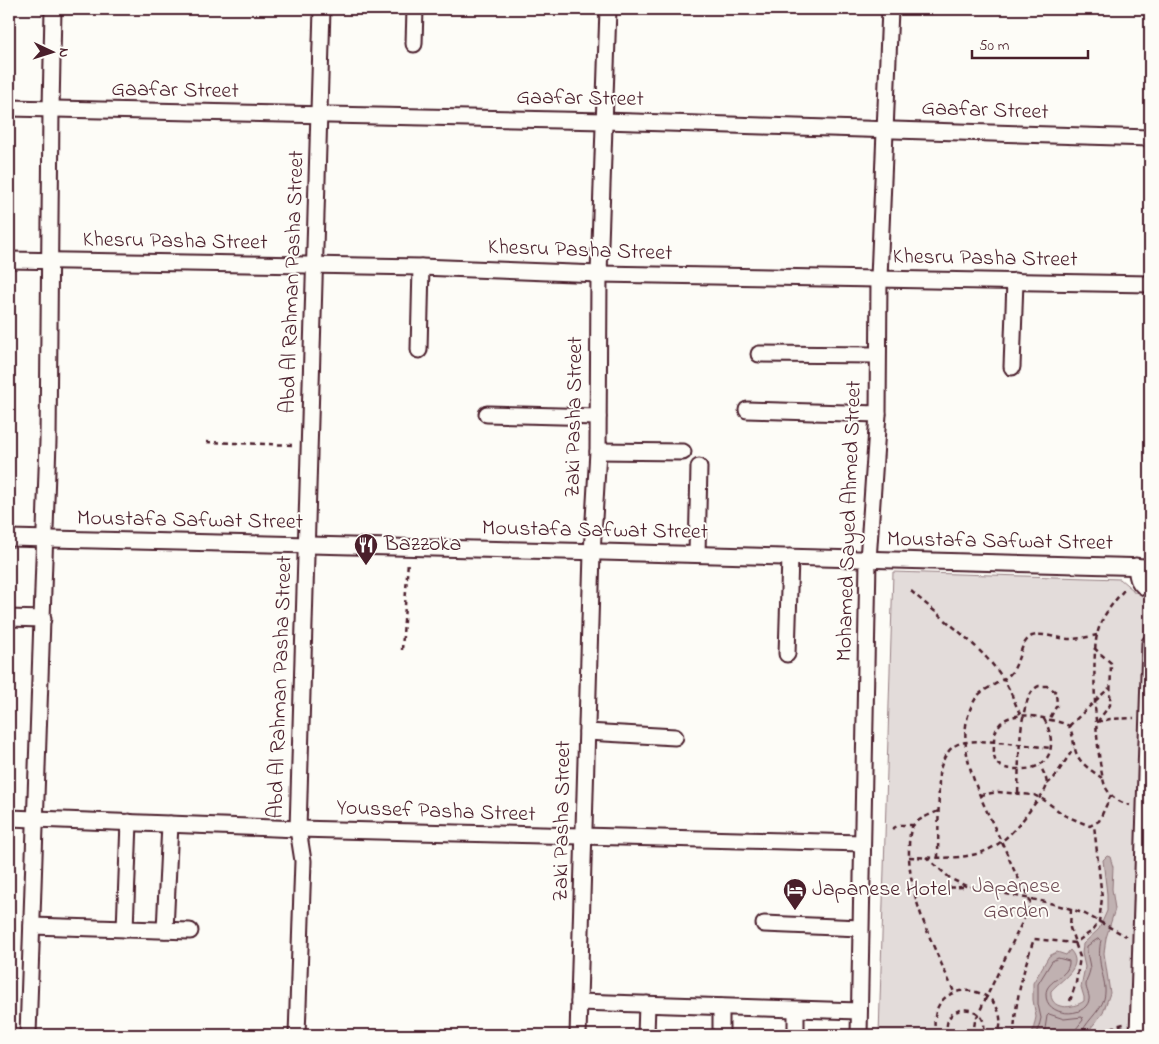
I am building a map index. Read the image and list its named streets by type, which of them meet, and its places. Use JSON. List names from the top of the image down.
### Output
{
  "streets": {
    "street": [
      "Gaafar Street",
      "Khesru Pasha Street",
      "Abd Al Rahman Pasha Street",
      "Zaki Pasha Street",
      "Moustafa Safwat Street",
      "Mohamed Sayed Ahmed Street",
      "Youssef Pasha Street"
    ]
  },
  "crossings": [
    ["Gaafar Street", "Abd Al Rahman Pasha Street"],
    ["Gaafar Street", "Zaki Pasha Street"],
    ["Gaafar Street", "Mohamed Sayed Ahmed Street"],
    ["Khesru Pasha Street", "Abd Al Rahman Pasha Street"],
    ["Khesru Pasha Street", "Zaki Pasha Street"],
    ["Khesru Pasha Street", "Mohamed Sayed Ahmed Street"],
    ["Abd Al Rahman Pasha Street", "Moustafa Safwat Street"],
    ["Abd Al Rahman Pasha Street", "Youssef Pasha Street"],
    ["Zaki Pasha Street", "Moustafa Safwat Street"],
    ["Zaki Pasha Street", "Youssef Pasha Street"],
    ["Moustafa Safwat Street", "Mohamed Sayed Ahmed Street"],
    ["Mohamed Sayed Ahmed Street", "Youssef Pasha Street"]
  ],
  "parks": ["Japanese Garden"],
  "places": {
    "restaurant": ["Bazzoka"],
    "hotel": ["Japanese Hotel"]
  },
  "scale_bar": "50 m",
  "north": "right"
}
